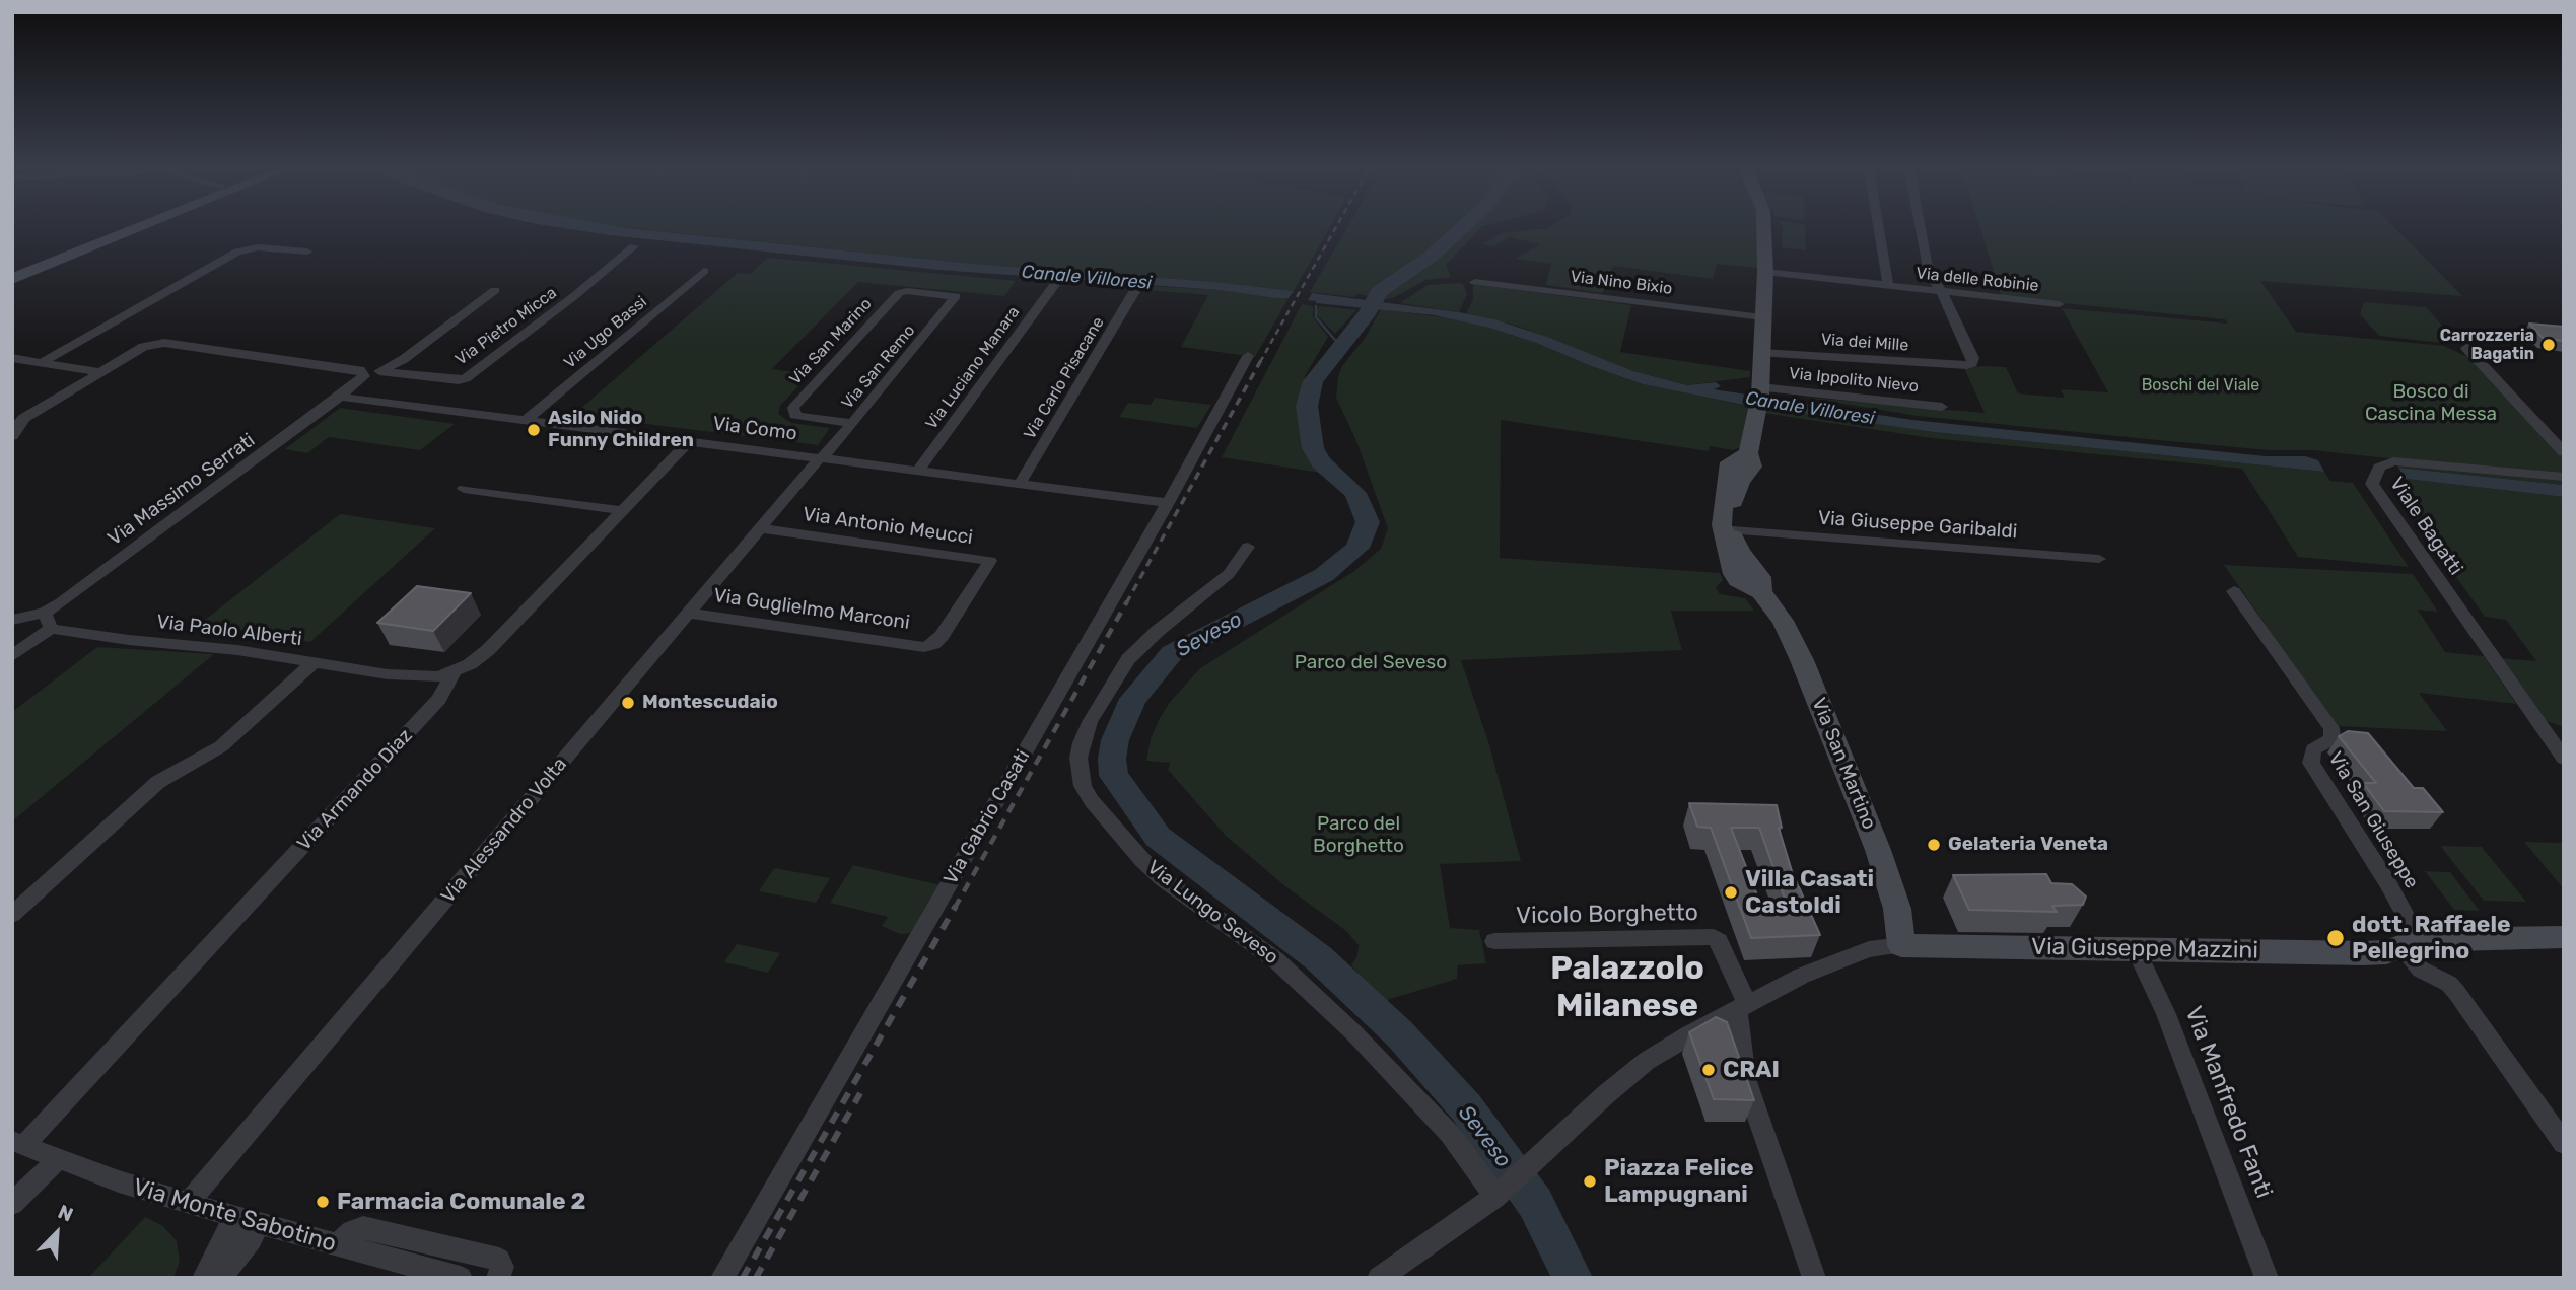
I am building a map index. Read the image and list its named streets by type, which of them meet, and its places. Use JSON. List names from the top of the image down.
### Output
{
  "streets": {
    "street": [
      "Via delle Robinie",
      "Via Nino Bixio",
      "Via Pietro Micca",
      "Via Ugo Bassi",
      "Via San Marino",
      "Via dei Mille",
      "Via San Remo",
      "Via Luciano Manara",
      "Via Carlo Pisacane",
      "Via Ippolito Nievo",
      "Via Como",
      "Via Massimo Serrati",
      "Via Giuseppe Garibaldi",
      "Via Antonio Meucci",
      "Viale Bagatti",
      "Via Guglielmo Marconi",
      "Via Paolo Alberti",
      "Via San Martino",
      "Via Armando Diaz",
      "Via Gabrio Casati",
      "Via San Giuseppe",
      "Via Alessandro Volta",
      "Via Lungo Seveso",
      "Vicolo Borghetto",
      "Via Giuseppe Mazzini",
      "Via Manfredo Fanti",
      "Via Monte Sabotino"
    ]
  },
  "crossings": [
    ["Via delle Robinie", "Via dei Mille"],
    ["Via delle Robinie", "Via San Martino"],
    ["Via Nino Bixio", "Via San Martino"],
    ["Via Ugo Bassi", "Via Como"],
    ["Via San Marino", "Via San Remo"],
    ["Via dei Mille", "Via San Martino"],
    ["Via San Remo", "Via Como"],
    ["Via San Remo", "Via Alessandro Volta"],
    ["Via Luciano Manara", "Via Como"],
    ["Via Carlo Pisacane", "Via Como"],
    ["Via Ippolito Nievo", "Via San Martino"],
    ["Via Como", "Via Massimo Serrati"],
    ["Via Como", "Via Armando Diaz"],
    ["Via Como", "Via Gabrio Casati"],
    ["Via Como", "Via Alessandro Volta"],
    ["Via Giuseppe Garibaldi", "Via San Martino"],
    ["Via Antonio Meucci", "Via Guglielmo Marconi"],
    ["Via Antonio Meucci", "Via Alessandro Volta"],
    ["Via Guglielmo Marconi", "Via Alessandro Volta"],
    ["Via Paolo Alberti", "Via Armando Diaz"],
    ["Via San Martino", "Via Giuseppe Mazzini"],
    ["Via Armando Diaz", "Via Monte Sabotino"],
    ["Via San Giuseppe", "Via Giuseppe Mazzini"],
    ["Via Alessandro Volta", "Via Monte Sabotino"],
    ["Via Lungo Seveso", "Via Giuseppe Mazzini"],
    ["Vicolo Borghetto", "Via Giuseppe Mazzini"],
    ["Via Giuseppe Mazzini", "Via Manfredo Fanti"]
  ],
  "districts": ["Palazzolo Milanese"],
  "water": ["Canale Villoresi", "Seveso"],
  "parks": [
    "Boschi del Viale",
    "Bosco di Cascina Messa",
    "Parco del Seveso",
    "Parco del Borghetto"
  ],
  "places": [
    "Carrozzeria Bagatin",
    "Asilo Nido Funny Children",
    "Montescudaio",
    "Gelateria Veneta",
    "Villa Casati Castoldi",
    "dott. Raffaele Pellegrino",
    "CRAI",
    "Piazza Felice Lampugnani",
    "Farmacia Comunale 2"
  ],
  "north": "top right"
}
